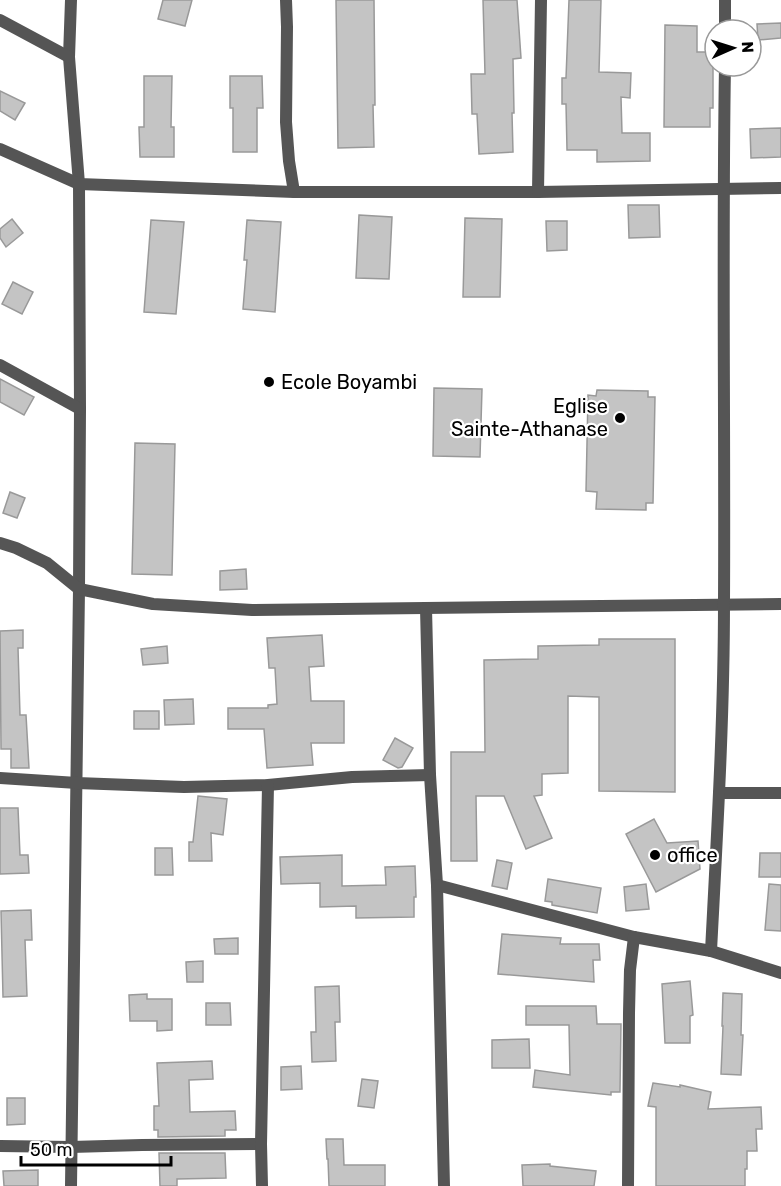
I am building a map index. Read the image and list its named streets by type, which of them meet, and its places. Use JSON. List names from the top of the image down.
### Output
{
  "places": ["Ecole Boyambi", "Eglise Sainte-Athanase", "office"],
  "scale_bar": "50 m",
  "north": "right"
}
